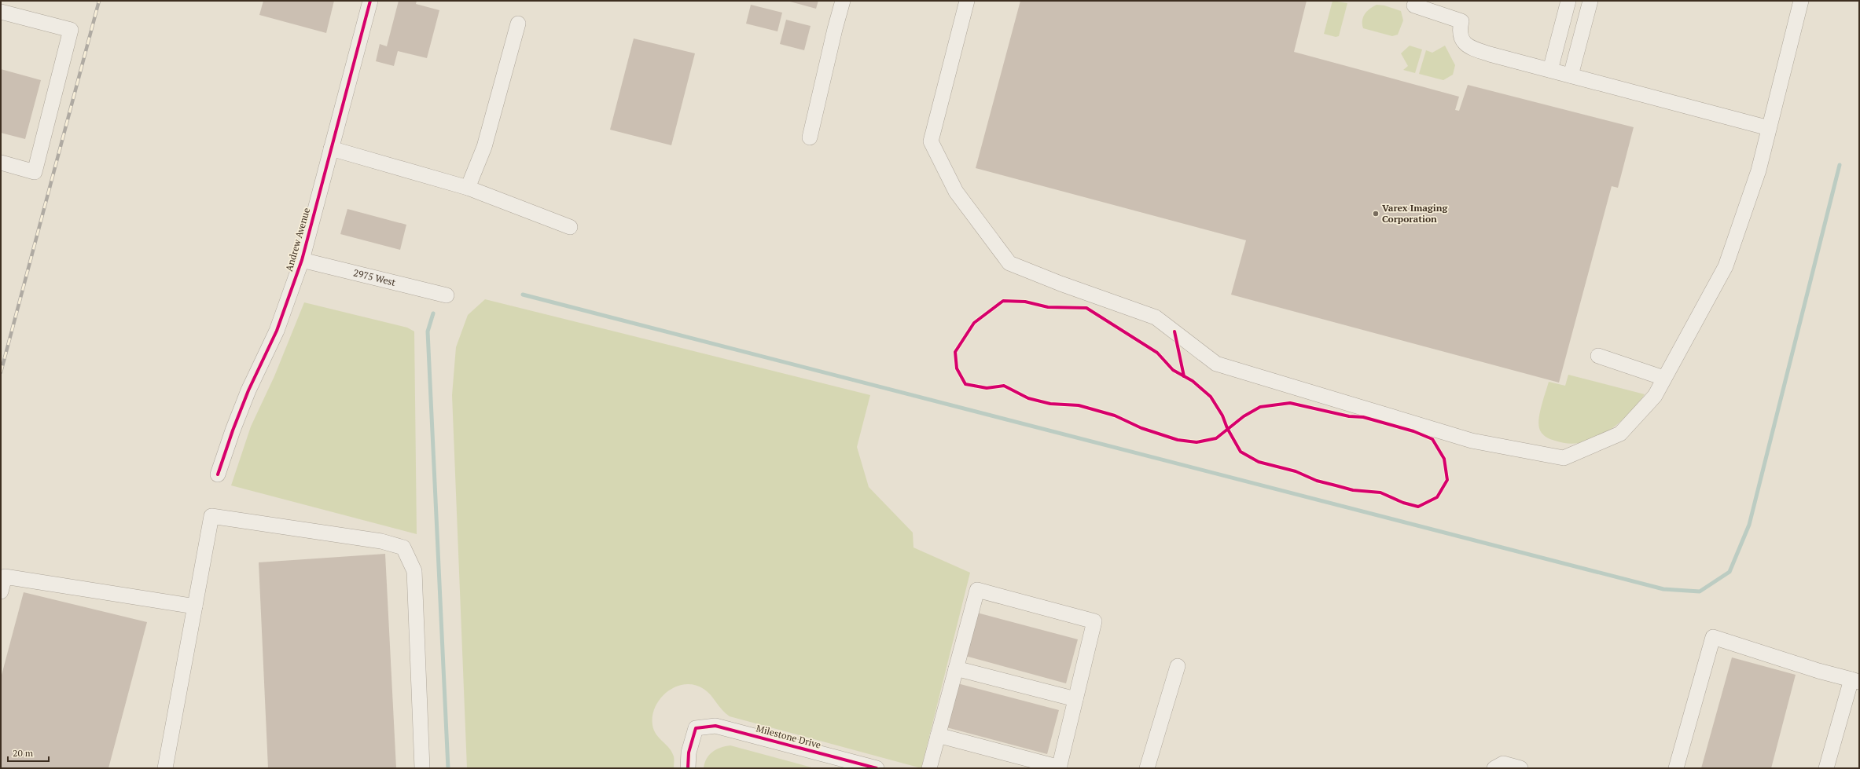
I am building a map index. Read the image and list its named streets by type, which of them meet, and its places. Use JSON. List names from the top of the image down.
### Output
{
  "streets": {
    "street": ["Andrew Avenue", "2975 West", "Milestone Drive"]
  },
  "crossings": [
    ["Andrew Avenue", "2975 West"]
  ],
  "places": ["Varex Imaging Corporation"],
  "scale_bar": "20 m"
}
